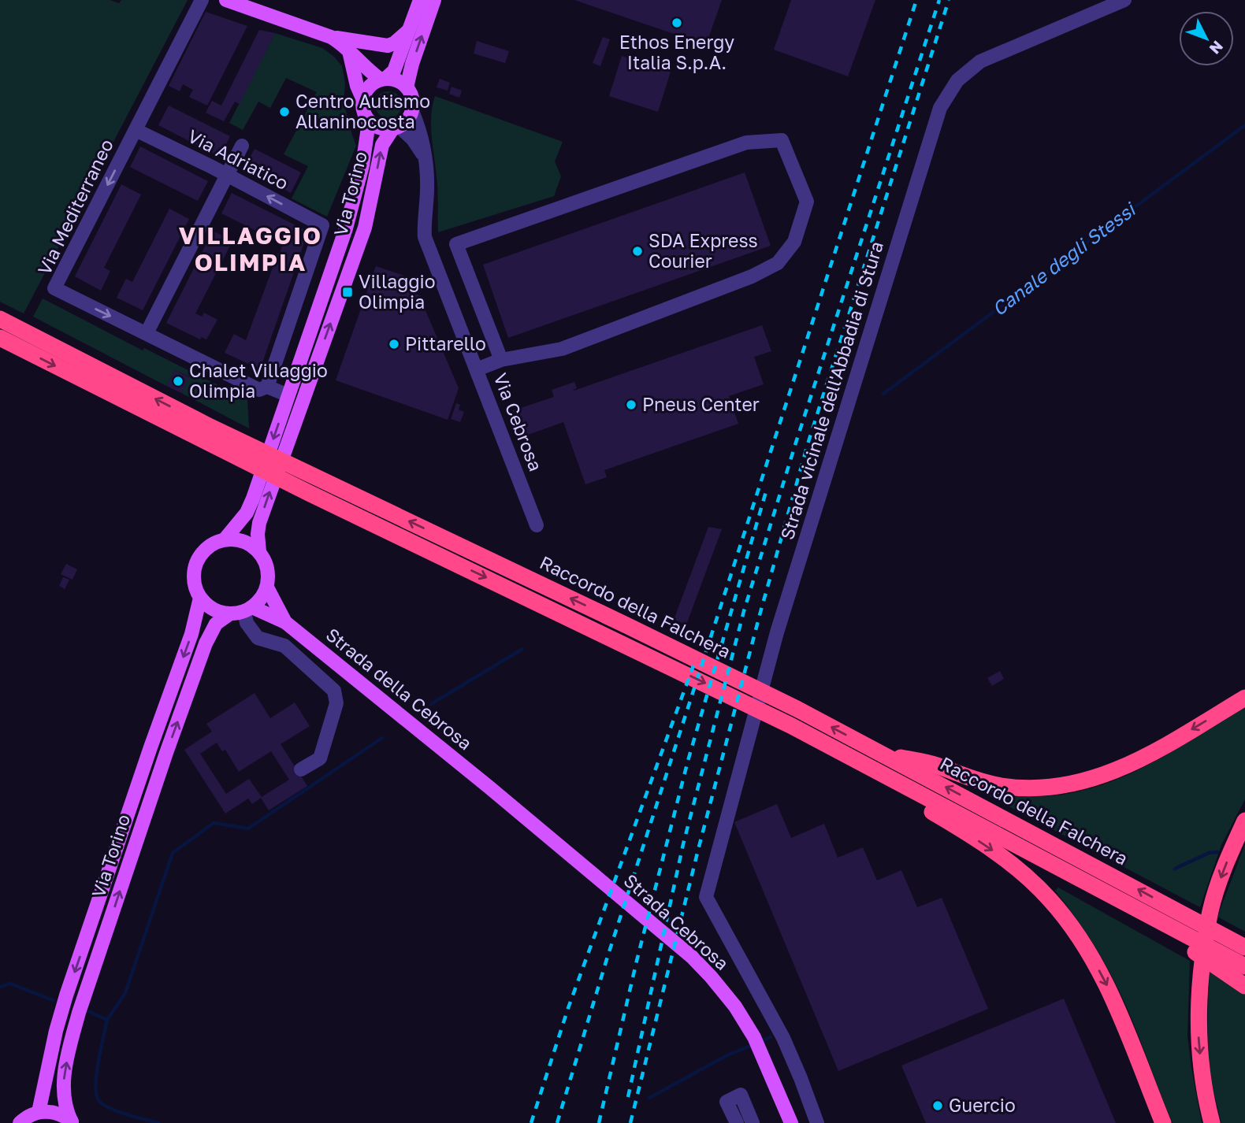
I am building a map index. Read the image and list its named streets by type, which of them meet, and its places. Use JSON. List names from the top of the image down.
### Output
{
  "streets": {
    "highway": ["Raccordo della Falchera"],
    "main road": ["Via Torino", "Strada della Cebrosa", "Strada Cebrosa"],
    "street": [
      "Via Adriatico",
      "Via Mediterraneo",
      "Strada vicinale dell'Abbadia di Stura",
      "Via Cebrosa"
    ]
  },
  "crossings": [
    ["Via Adriatico", "Via Torino"],
    ["Via Adriatico", "Via Mediterraneo"],
    ["Via Torino", "Via Mediterraneo"],
    ["Via Torino", "Via Cebrosa"],
    ["Via Torino", "Strada della Cebrosa"],
    ["Strada vicinale dell'Abbadia di Stura", "Strada Cebrosa"],
    ["Strada della Cebrosa", "Strada Cebrosa"]
  ],
  "one_way": ["Via Adriatico"],
  "districts": ["VILLAGGIO OLIMPIA"],
  "water": ["Canale degli Stessi"],
  "places": {
    "other": [
      "Ethos Energy Italia S.p.A.",
      "Centro Autismo Allaninocosta",
      "SDA Express Courier",
      "Pittarello",
      "Chalet Villaggio Olimpia",
      "Pneus Center",
      "Guercio"
    ],
    "transit": ["Villaggio Olimpia"]
  },
  "north": "bottom right"
}
